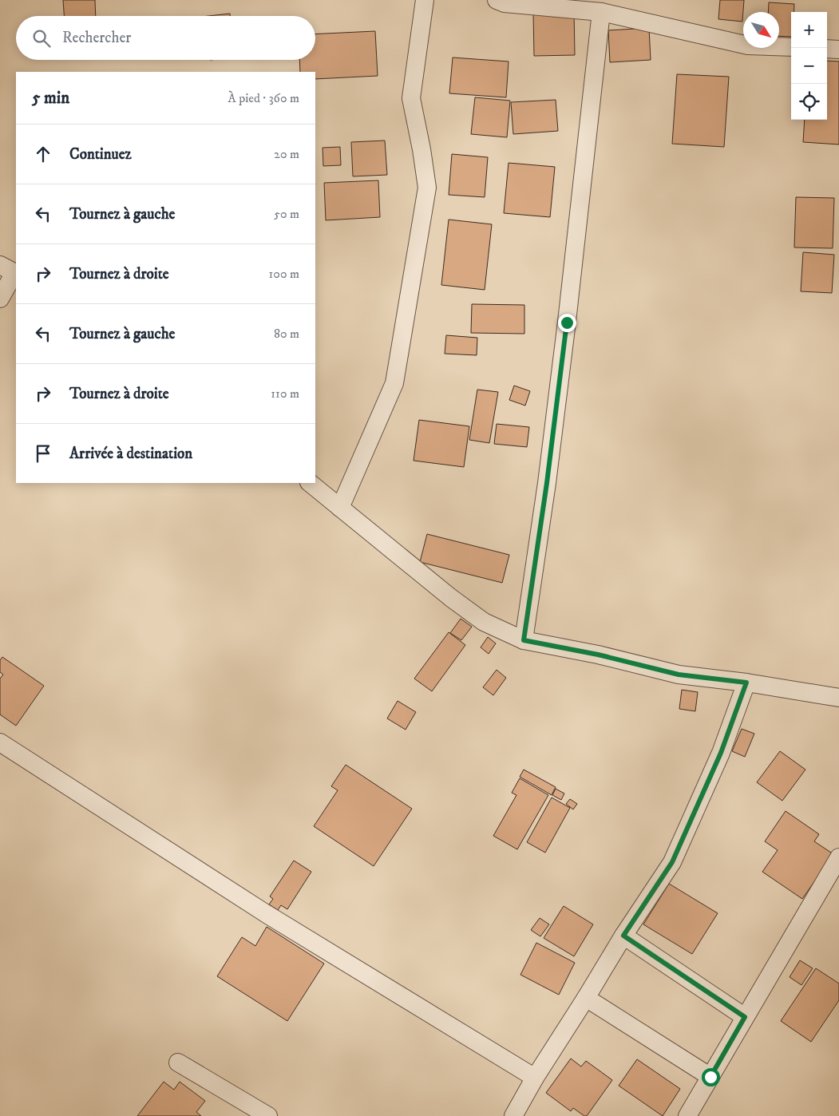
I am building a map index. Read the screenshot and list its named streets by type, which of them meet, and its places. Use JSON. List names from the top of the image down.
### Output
{
  "north": "bottom right",
  "page": {
    "map_buttons": ["+", "−"],
    "search": "Rechercher",
    "heading": ["5 min", "À pied · 360 m"],
    "list": [
      ["Continuez", "20 m"],
      ["Tournez à gauche", "50 m"],
      ["Tournez à droite", "100 m"],
      ["Tournez à gauche", "80 m"],
      ["Tournez à droite", "110 m"],
      "Arrivée à destination"
    ]
  }
}
